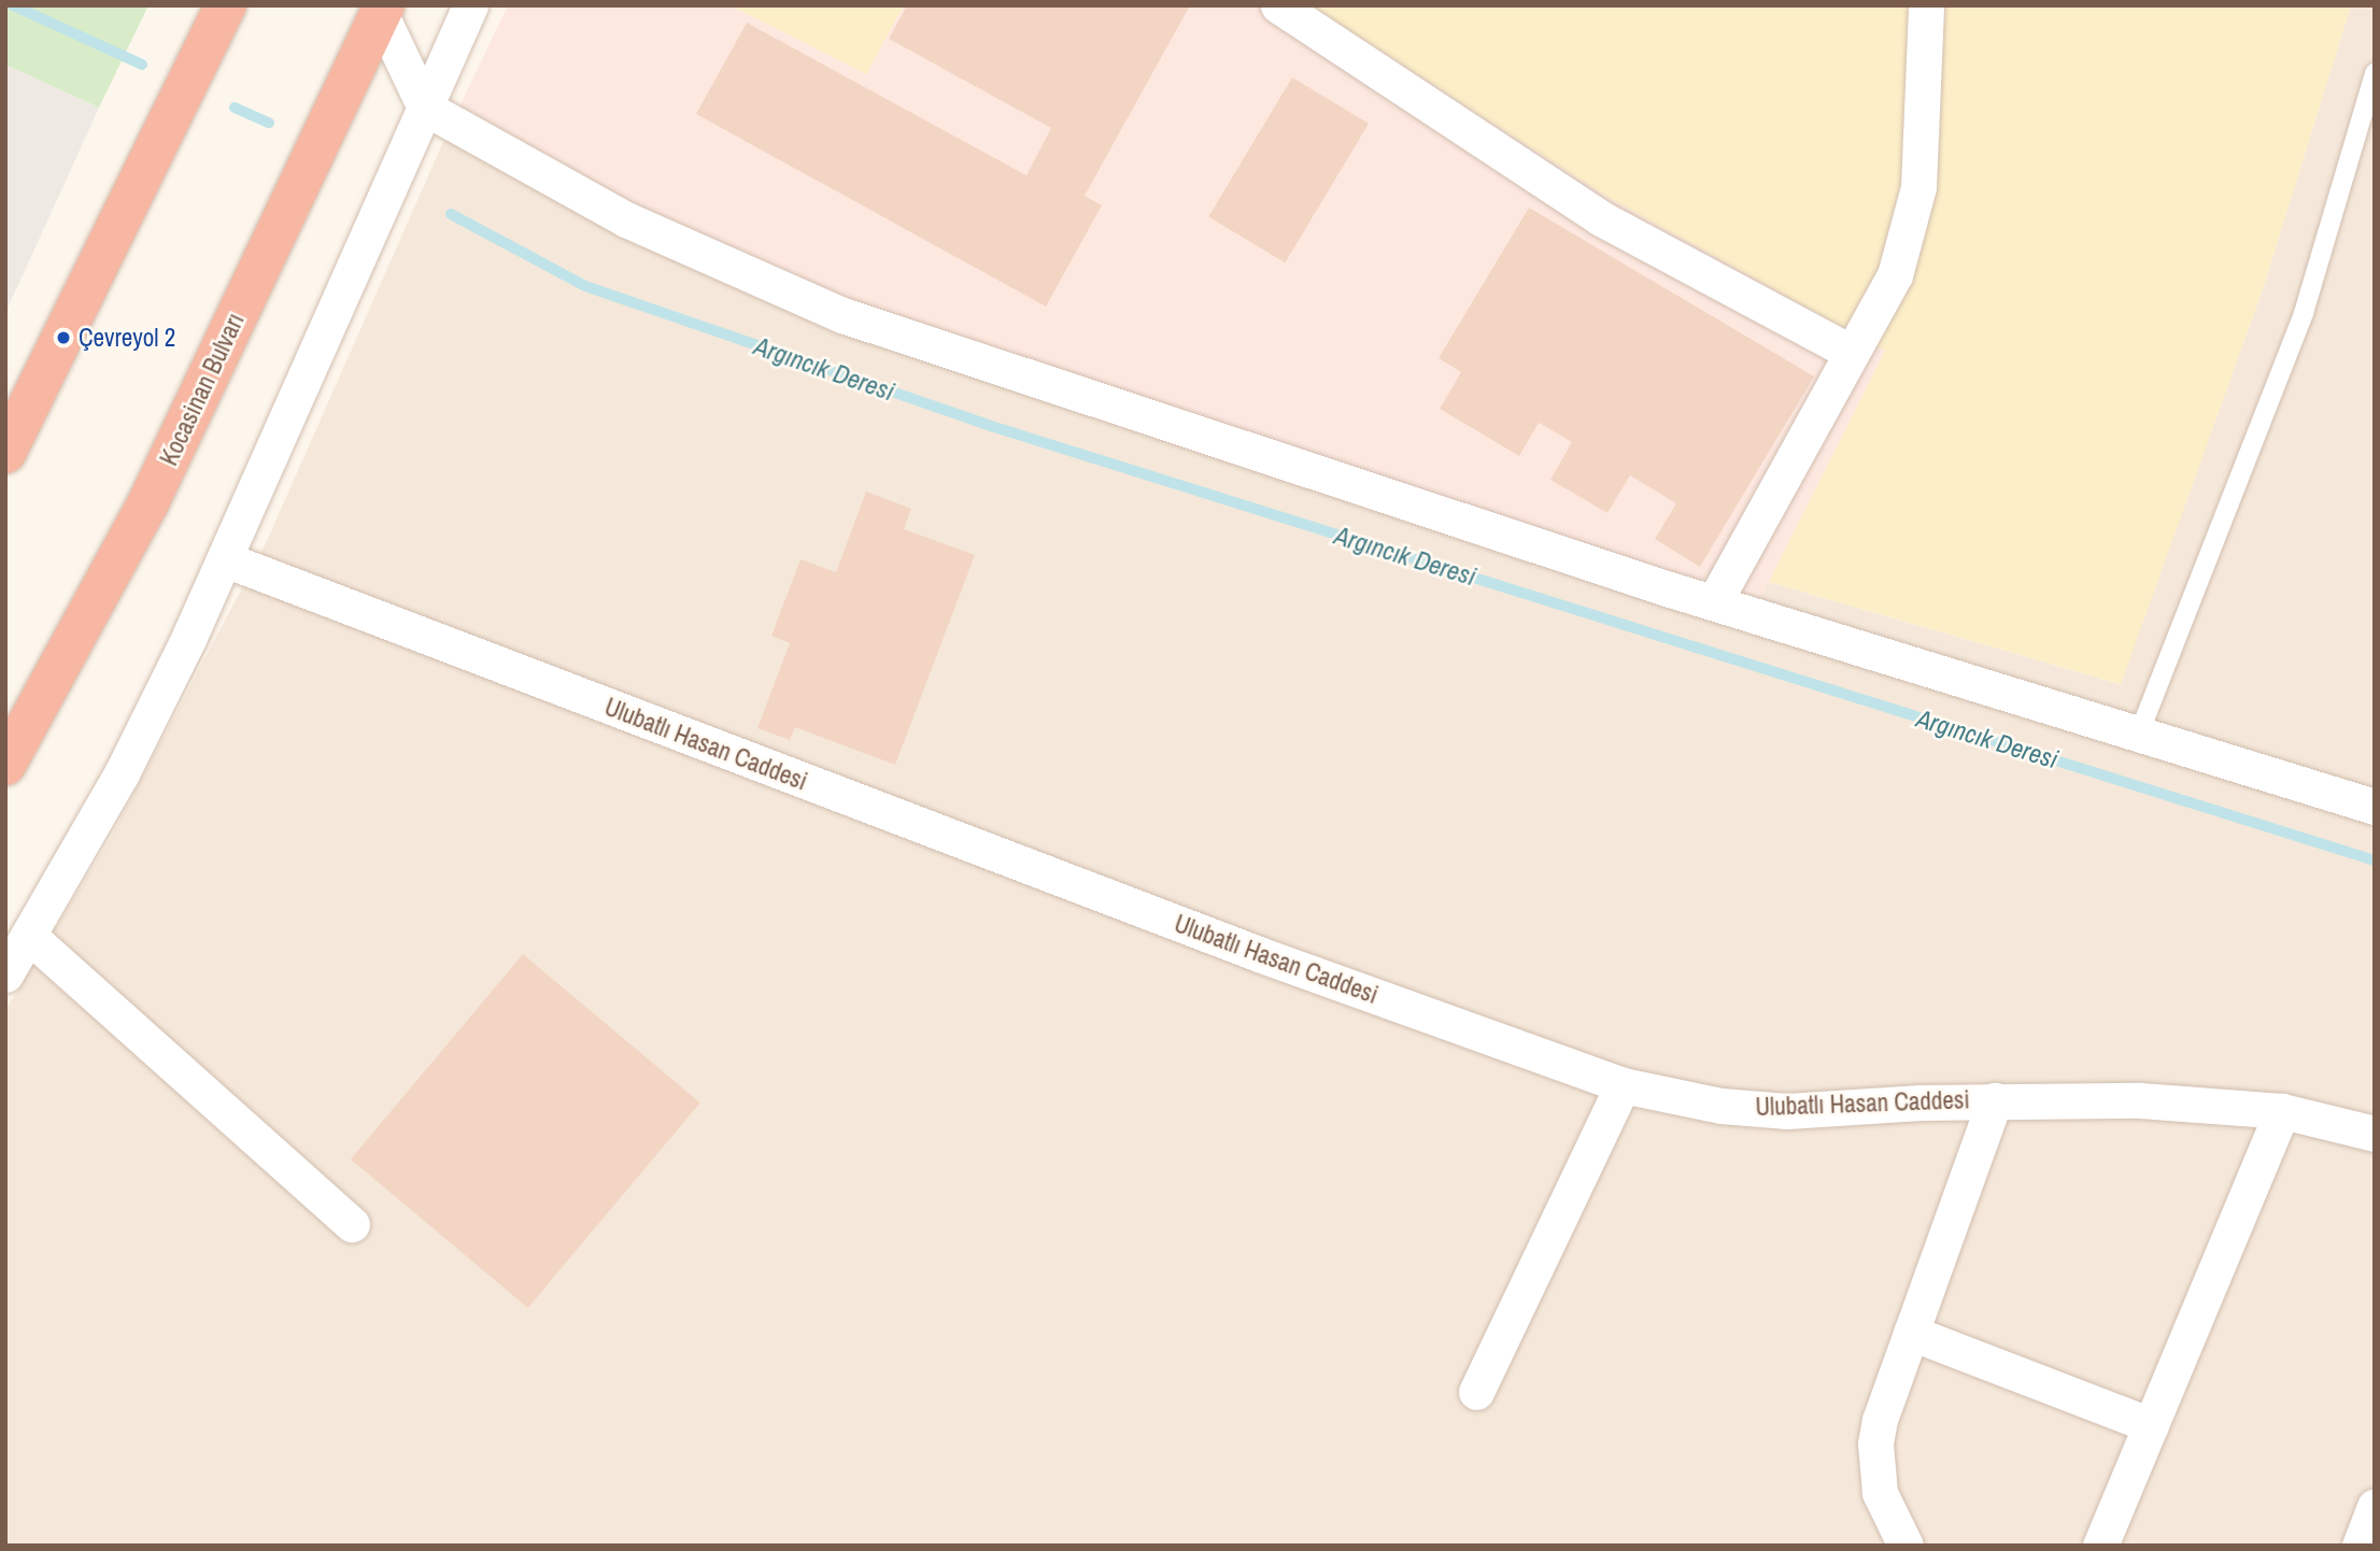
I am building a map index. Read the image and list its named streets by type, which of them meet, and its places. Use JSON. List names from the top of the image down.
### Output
{
  "streets": {
    "highway": ["Kocasinan Bulvarı"],
    "street": ["Ulubatlı Hasan Caddesi"]
  },
  "water": ["Argıncık Deresi"],
  "places": ["Çevreyol 2"]
}
